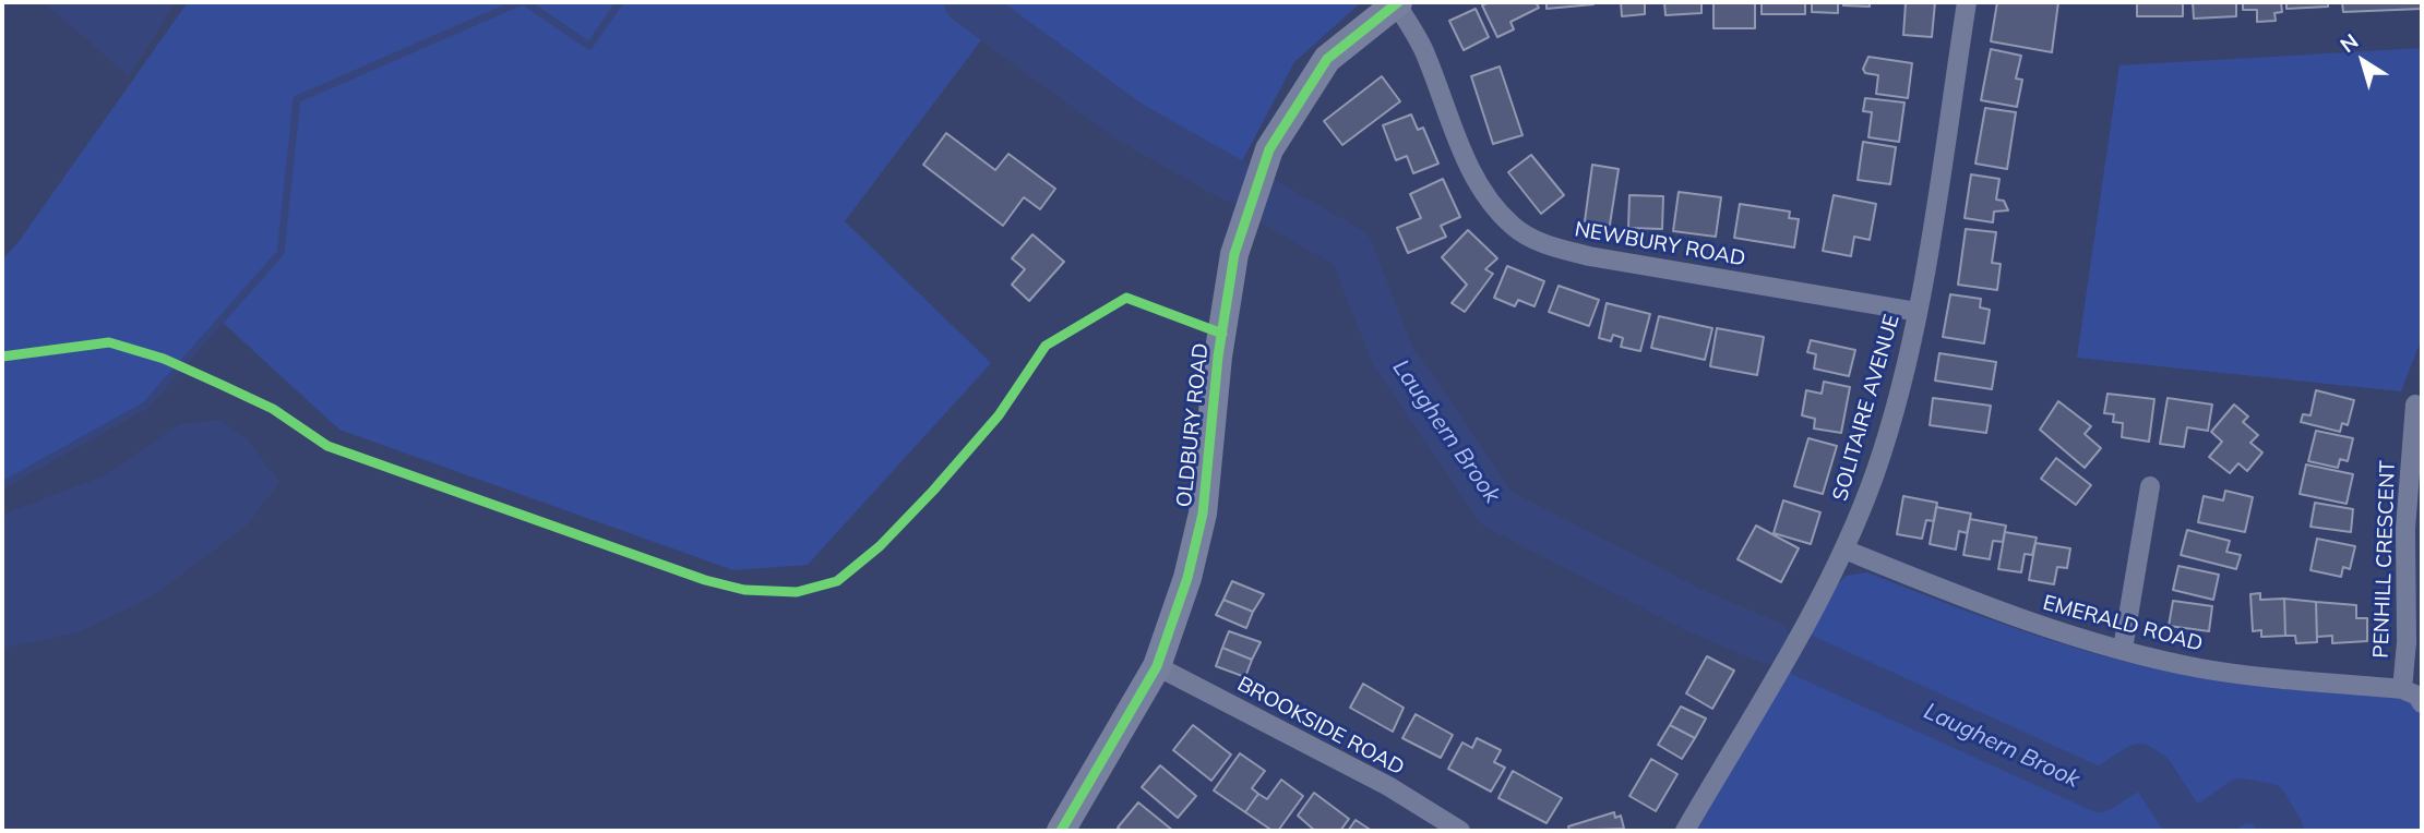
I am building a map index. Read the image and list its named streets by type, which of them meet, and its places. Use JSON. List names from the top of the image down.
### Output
{
  "streets": {
    "street": [
      "NEWBURY ROAD",
      "SOLITAIRE AVENUE",
      "OLDBURY ROAD",
      "PENHILL CRESCENT",
      "EMERALD ROAD",
      "BROOKSIDE ROAD"
    ]
  },
  "crossings": [
    ["NEWBURY ROAD", "SOLITAIRE AVENUE"],
    ["NEWBURY ROAD", "OLDBURY ROAD"],
    ["SOLITAIRE AVENUE", "EMERALD ROAD"],
    ["OLDBURY ROAD", "BROOKSIDE ROAD"],
    ["PENHILL CRESCENT", "EMERALD ROAD"]
  ],
  "water": ["Laughern Brook"],
  "north": "top left"
}
